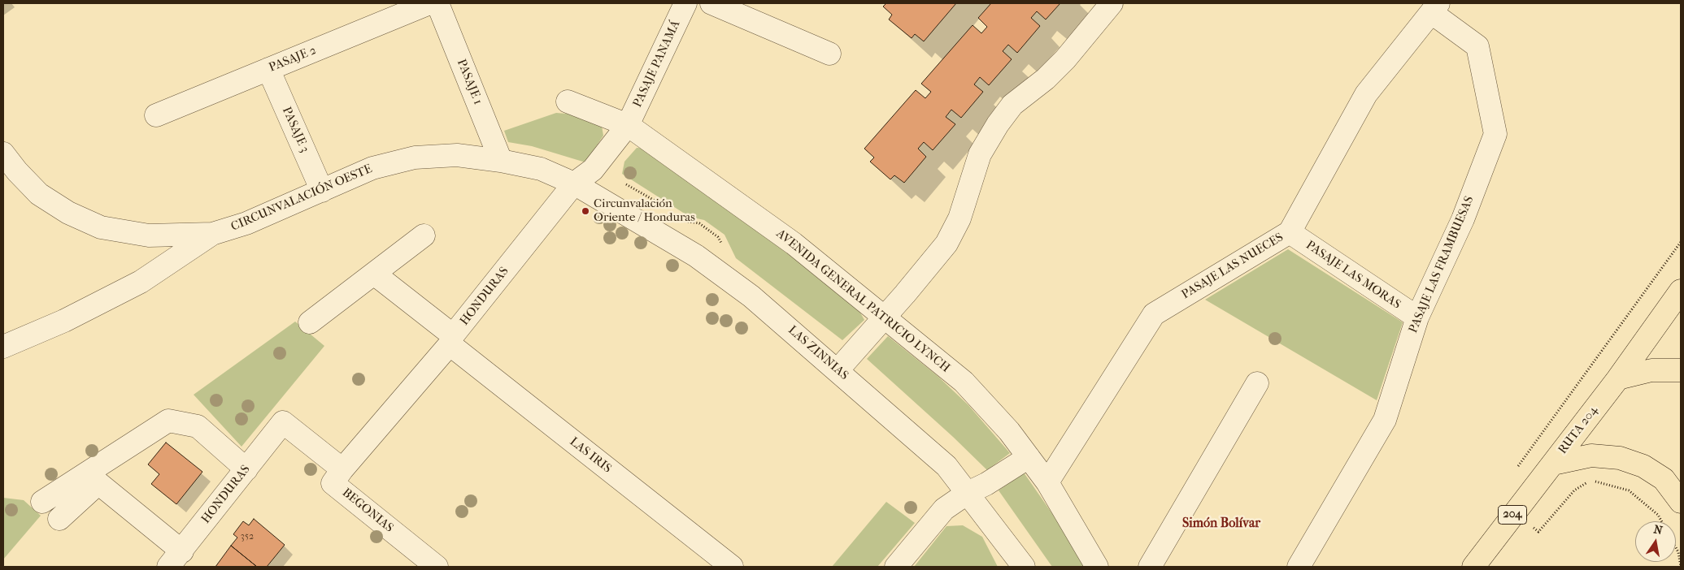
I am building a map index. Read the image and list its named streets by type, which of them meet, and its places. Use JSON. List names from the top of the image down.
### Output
{
  "streets": {
    "main road": ["RUTA 204", "204"],
    "street": [
      "PASAJE 2",
      "PASAJE PANAMÁ",
      "PASAJE 1",
      "PASAJE 3",
      "CIRCUNVALACIÓN OESTE",
      "PASAJE LAS FRAMBUESAS",
      "PASAJE LAS NUECES",
      "PASAJE LAS MORAS",
      "HONDURAS",
      "AVENIDA GENERAL PATRICIO LYNCH",
      "LAS ZINNIAS",
      "LAS IRIS",
      "BEGONIAS"
    ]
  },
  "crossings": [
    ["PASAJE 2", "PASAJE 3"],
    ["PASAJE PANAMÁ", "HONDURAS"],
    ["PASAJE PANAMÁ", "AVENIDA GENERAL PATRICIO LYNCH"],
    ["PASAJE 1", "CIRCUNVALACIÓN OESTE"],
    ["PASAJE 3", "CIRCUNVALACIÓN OESTE"],
    ["CIRCUNVALACIÓN OESTE", "HONDURAS"],
    ["CIRCUNVALACIÓN OESTE", "LAS ZINNIAS"],
    ["PASAJE LAS FRAMBUESAS", "PASAJE LAS NUECES"],
    ["PASAJE LAS FRAMBUESAS", "PASAJE LAS MORAS"],
    ["PASAJE LAS NUECES", "PASAJE LAS MORAS"],
    ["PASAJE LAS NUECES", "AVENIDA GENERAL PATRICIO LYNCH"],
    ["HONDURAS", "AVENIDA GENERAL PATRICIO LYNCH"],
    ["HONDURAS", "LAS ZINNIAS"],
    ["HONDURAS", "LAS IRIS"],
    ["HONDURAS", "BEGONIAS"]
  ],
  "districts": ["Simón Bolívar"],
  "places": ["Circunvalación Oriente / Honduras"],
  "house_numbers": ["352"],
  "north": "top"
}
